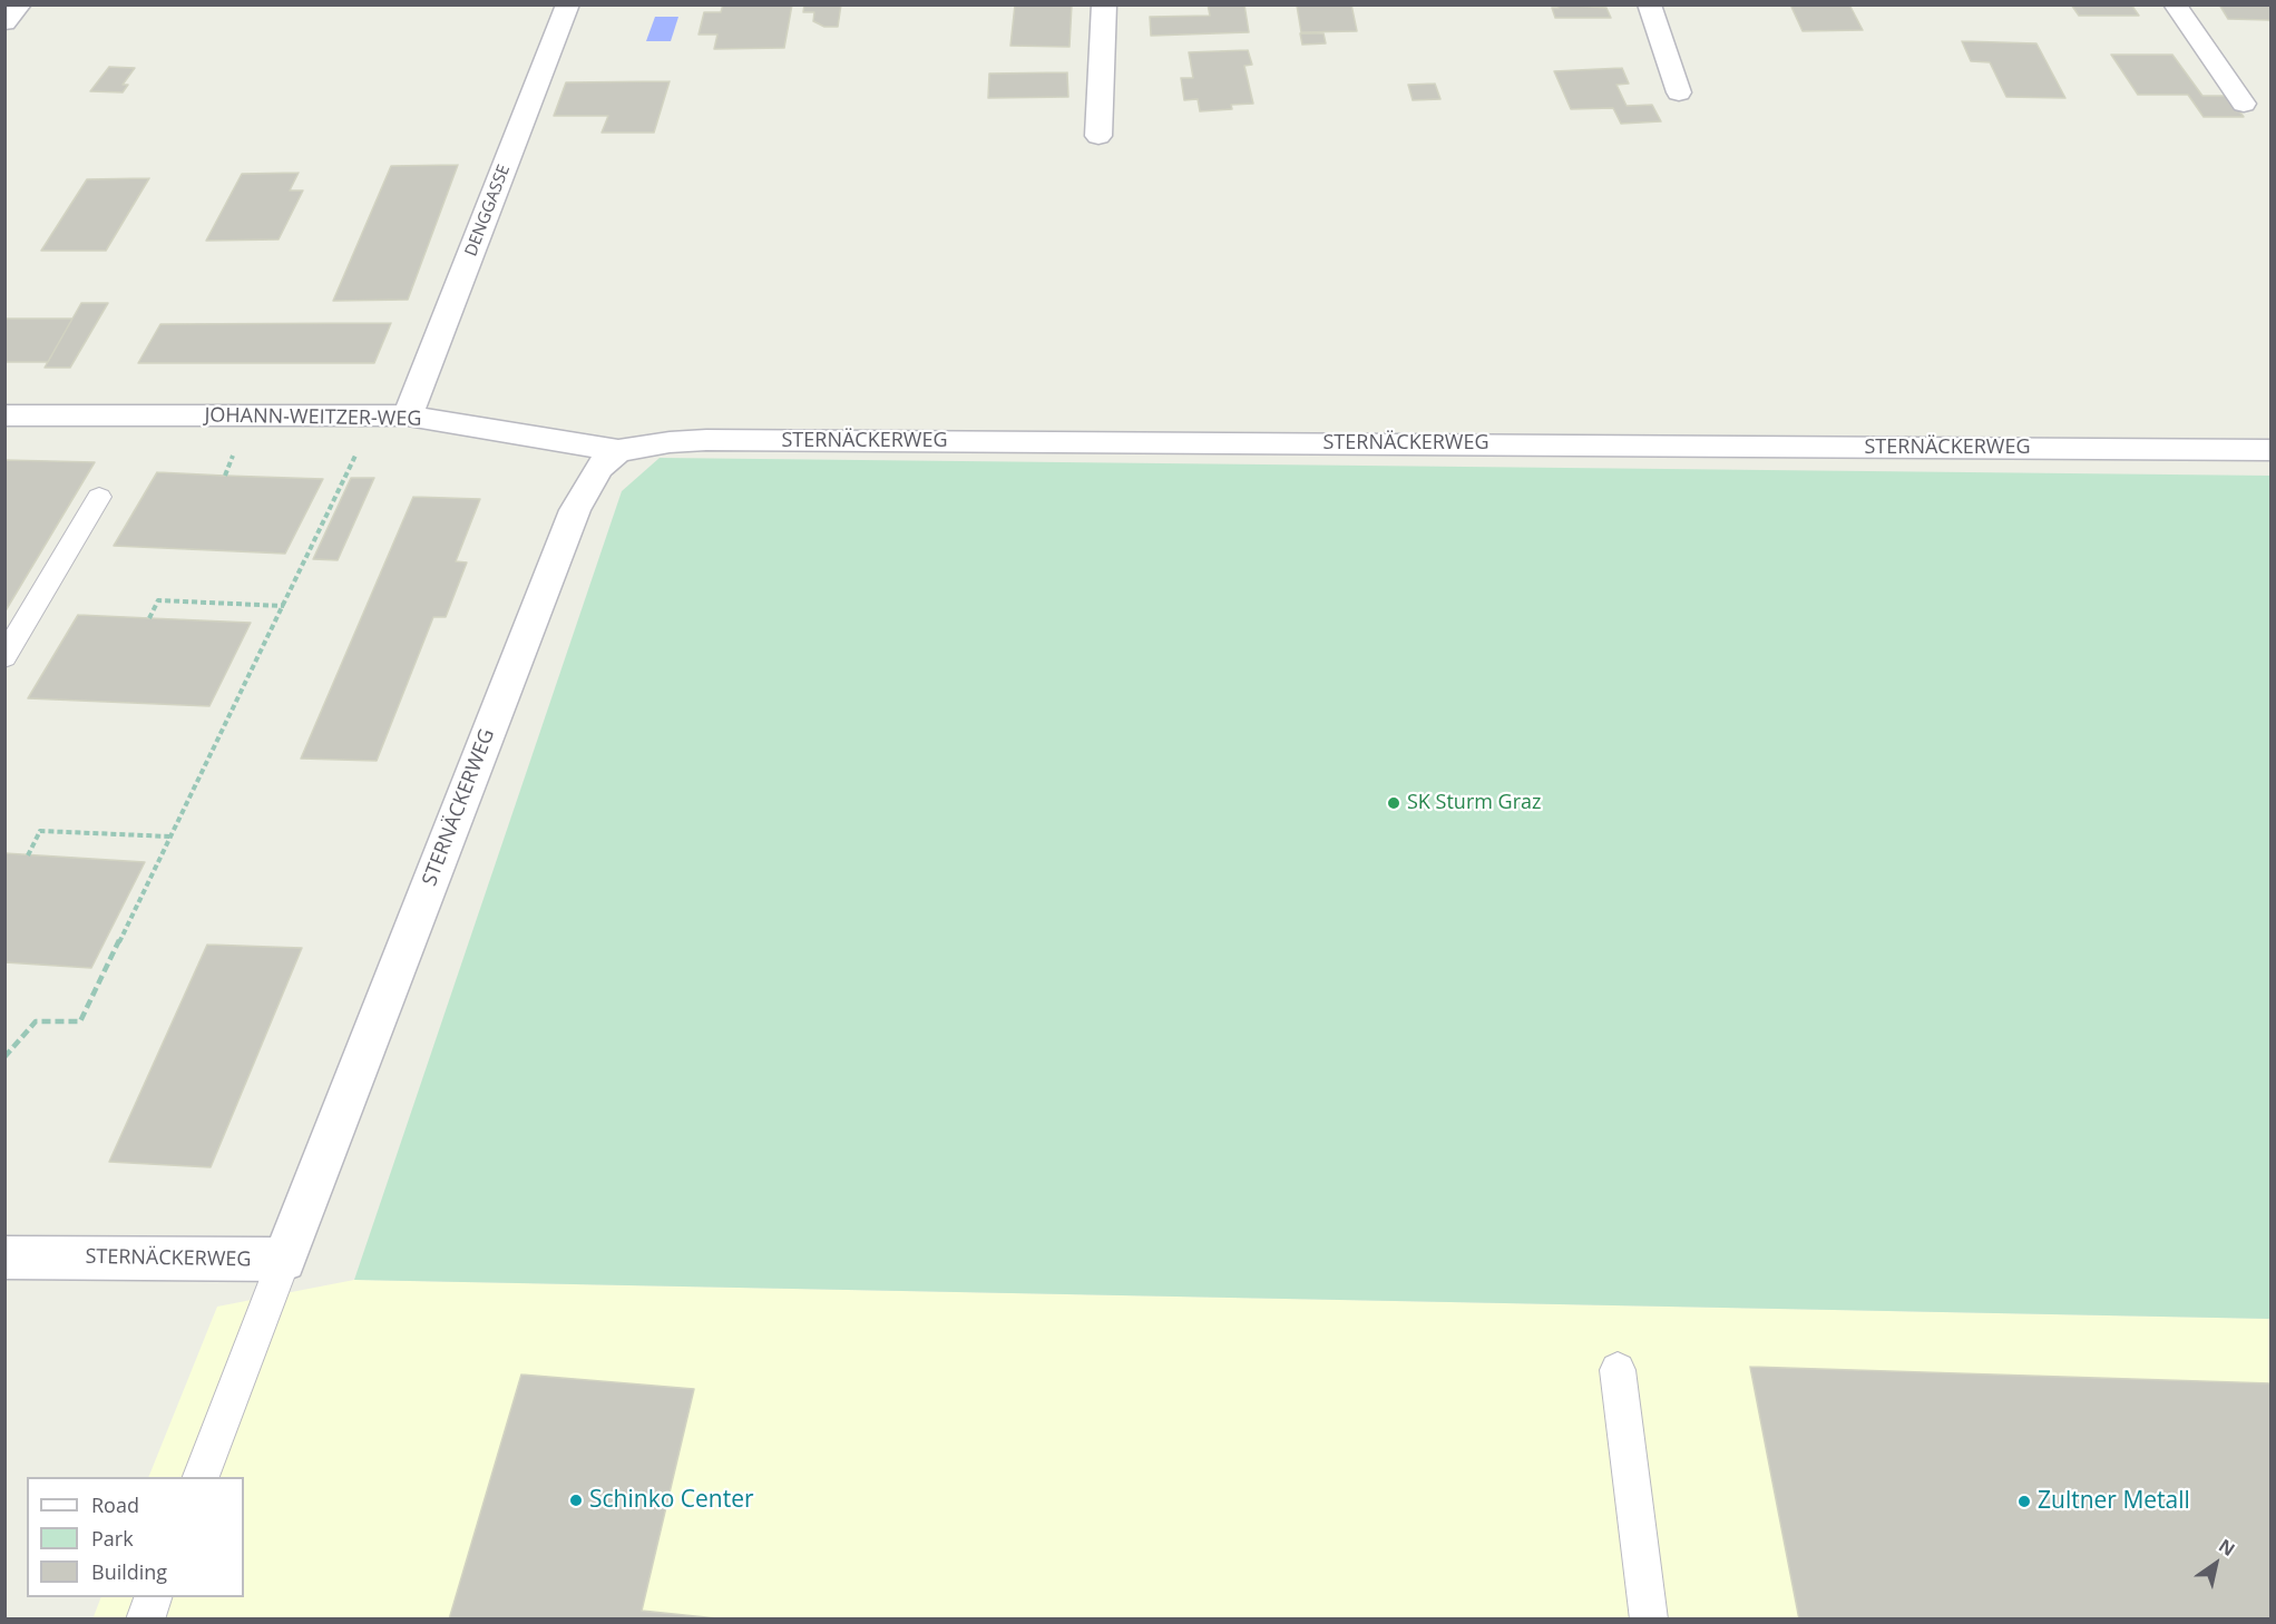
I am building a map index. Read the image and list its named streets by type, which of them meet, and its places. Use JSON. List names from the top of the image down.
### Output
{
  "streets": {
    "street": ["DENGGASSE", "JOHANN-WEITZER-WEG", "STERNÄCKERWEG"]
  },
  "crossings": [
    ["DENGGASSE", "JOHANN-WEITZER-WEG"],
    ["JOHANN-WEITZER-WEG", "STERNÄCKERWEG"]
  ],
  "places": ["SK Sturm Graz", "Schinko Center", "Zultner Metall"],
  "legend": ["Road", "Park", "Building"],
  "north": "top right"
}
